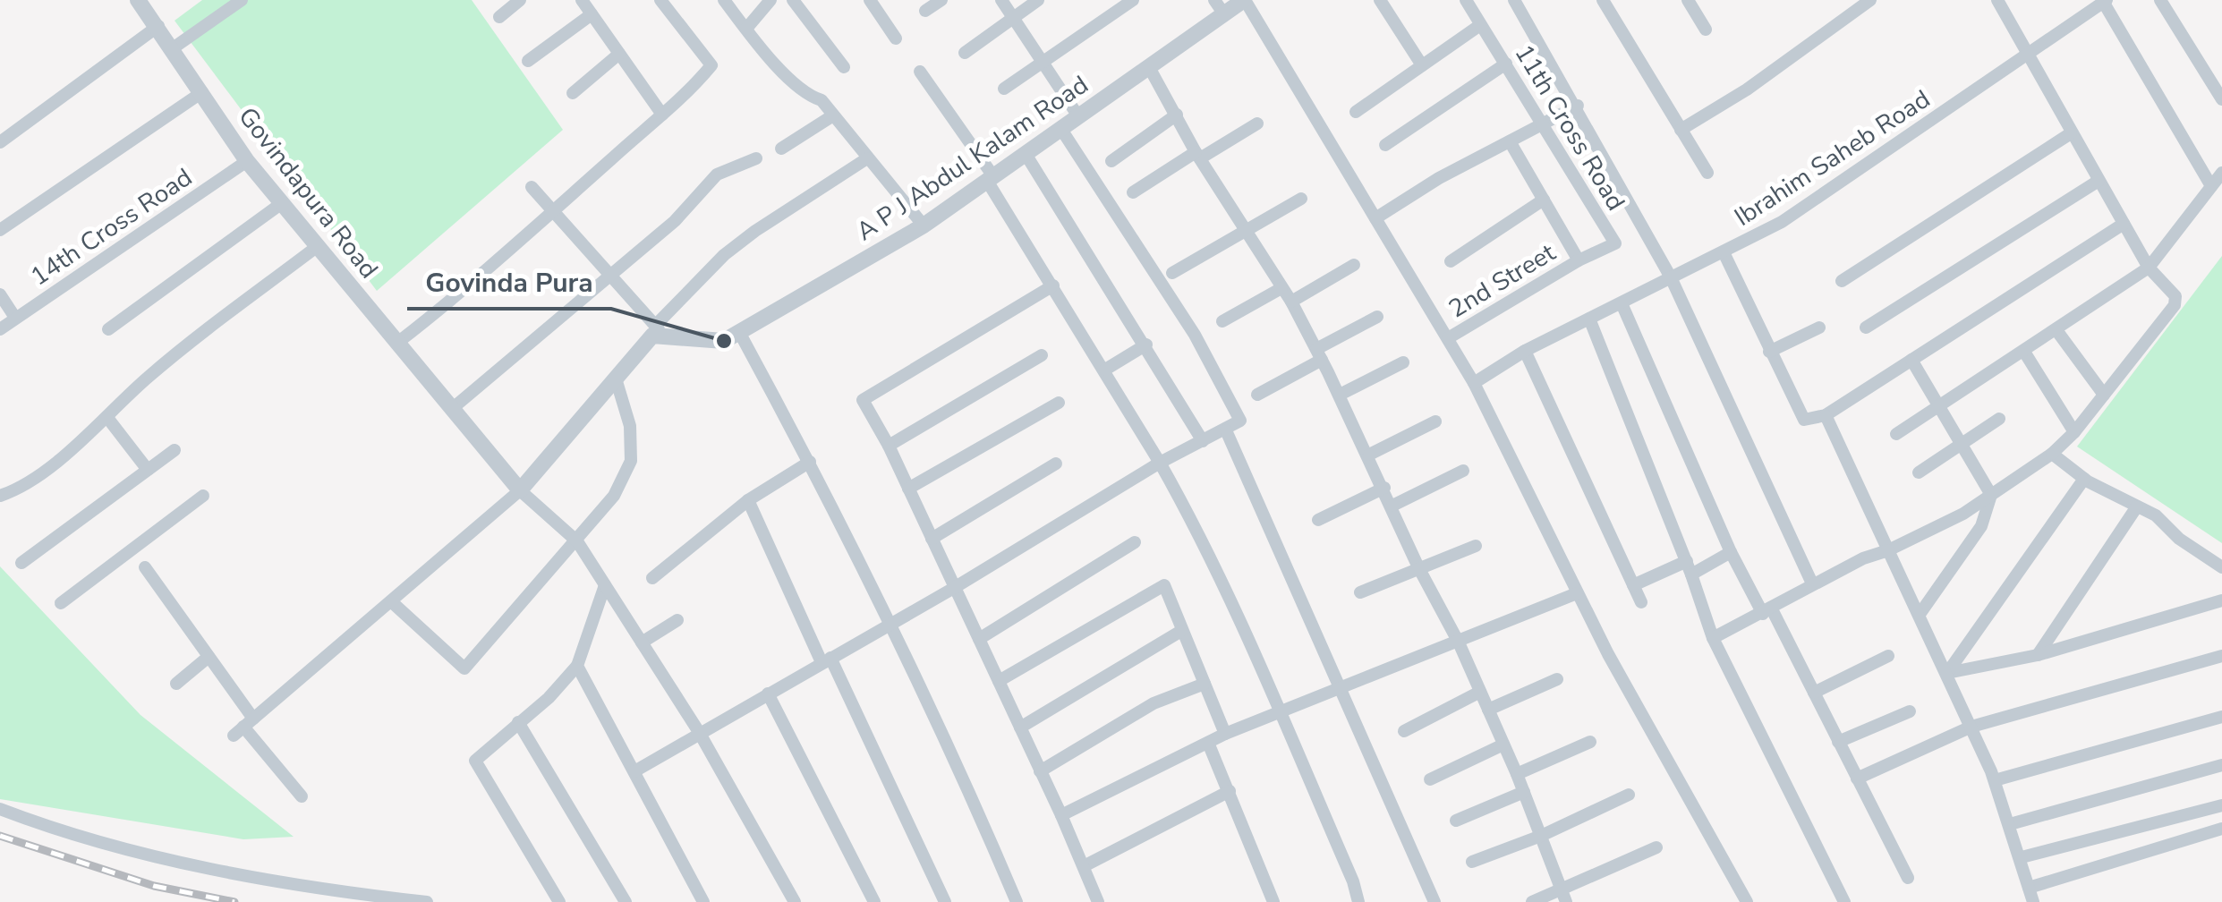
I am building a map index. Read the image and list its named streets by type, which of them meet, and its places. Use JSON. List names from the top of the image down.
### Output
{
  "streets": {
    "street": [
      "11th Cross Road",
      "A P J Abdul Kalam Road",
      "Ibrahim Saheb Road",
      "Govindapura Road",
      "14th Cross Road",
      "2nd Street"
    ]
  },
  "crossings": [
    ["11th Cross Road", "2nd Street"],
    ["Govindapura Road", "14th Cross Road"]
  ],
  "places": ["Govinda Pura"]
}
